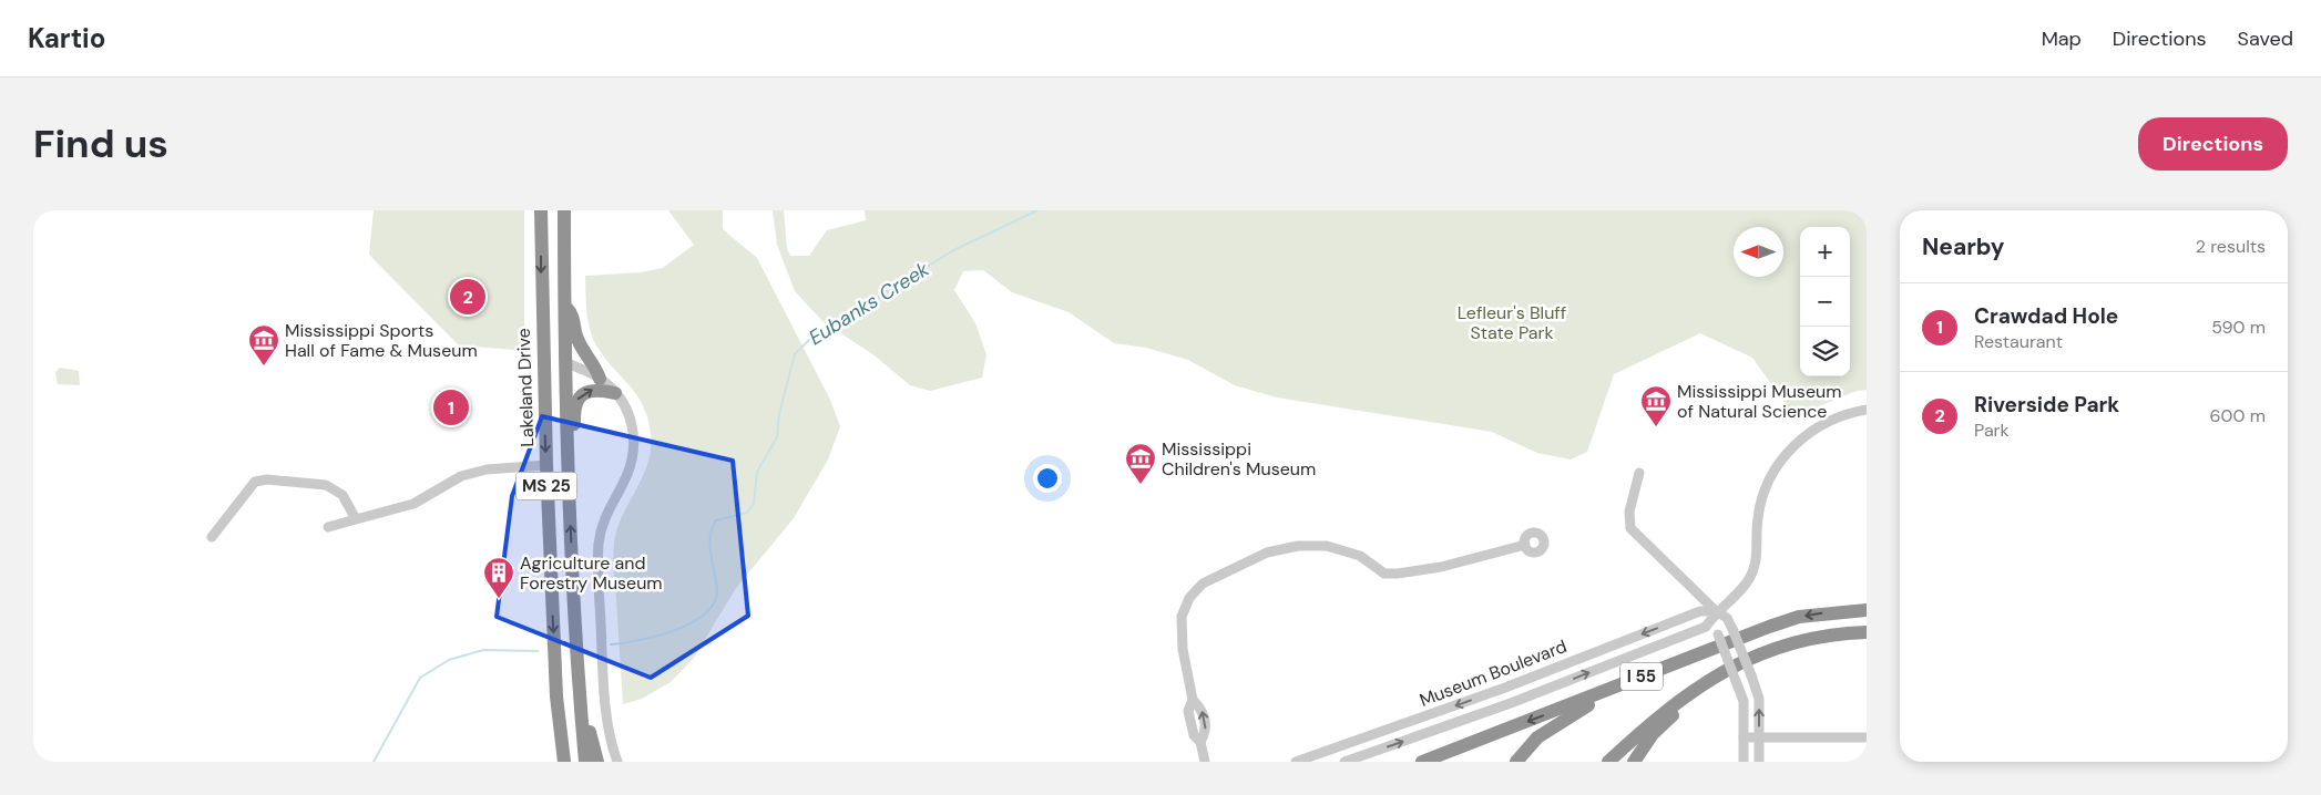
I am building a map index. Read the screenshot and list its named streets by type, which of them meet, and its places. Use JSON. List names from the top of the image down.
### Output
{
  "streets": {
    "highway": ["Lakeland Drive", "MS 25", "I 55"],
    "street": ["Museum Boulevard"]
  },
  "water": ["Eubanks Creek"],
  "parks": ["Lefleur's Bluff State Park"],
  "places": {
    "museum": ["Mississippi Sports Hall of Fame & Museum", "Mississippi Museum of Natural Science", "Mississippi Children's Museum"],
    "building": ["Agriculture and Forestry Museum"]
  },
  "north": "left",
  "page": {
    "header": "Kartio",
    "nav": ["Map", "Directions", "Saved"],
    "buttons": "Directions",
    "title": "Find us",
    "heading": ["Nearby", "2 results"],
    "map_buttons": ["+", "−"],
    "pins": ["2", "1"],
    "list": [
      {
        "mark": "1",
        "name": "Crawdad Hole",
        "note": "Restaurant",
        "value": "590 m"
      },
      {
        "mark": "2",
        "name": "Riverside Park",
        "note": "Park",
        "value": "600 m"
      }
    ]
  }
}
